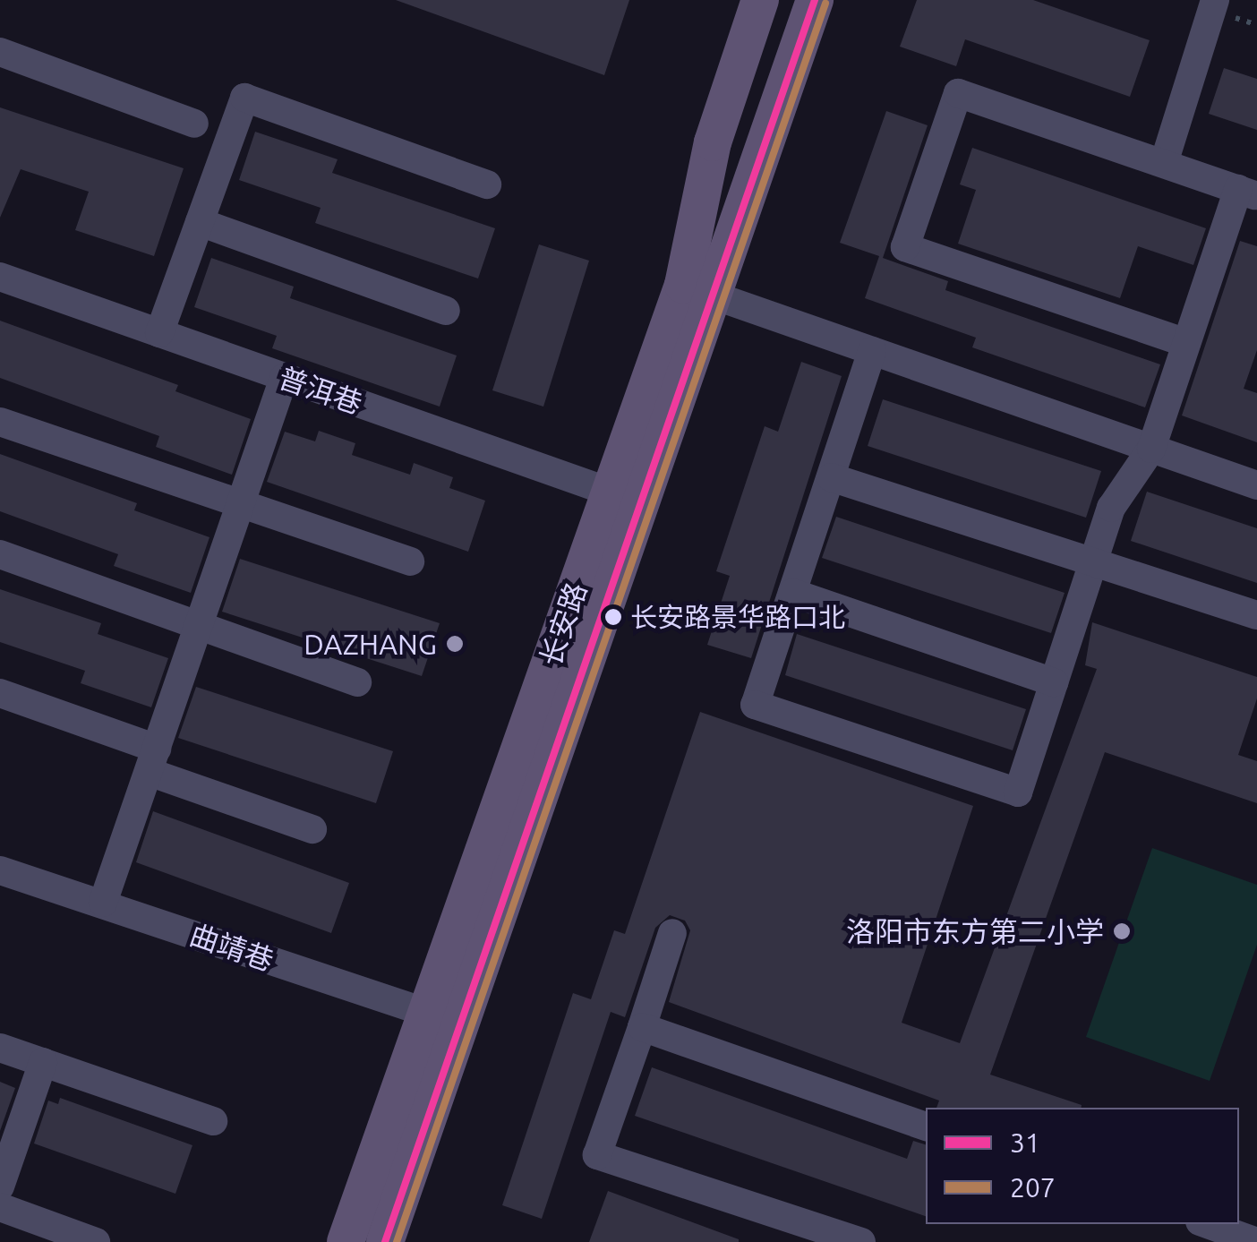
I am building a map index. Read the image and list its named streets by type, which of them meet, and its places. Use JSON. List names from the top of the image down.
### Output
{
  "streets": {
    "main road": ["长安路"],
    "lane": ["普洱巷", "曲靖巷"]
  },
  "crossings": [
    ["普洱巷", "长安路"],
    ["长安路", "曲靖巷"]
  ],
  "places": ["长安路景华路口北", "DAZHANG", "洛阳市东方第二小学"],
  "lines": ["transit line 31", "transit line 207"],
  "legend": ["31", "207"]
}
